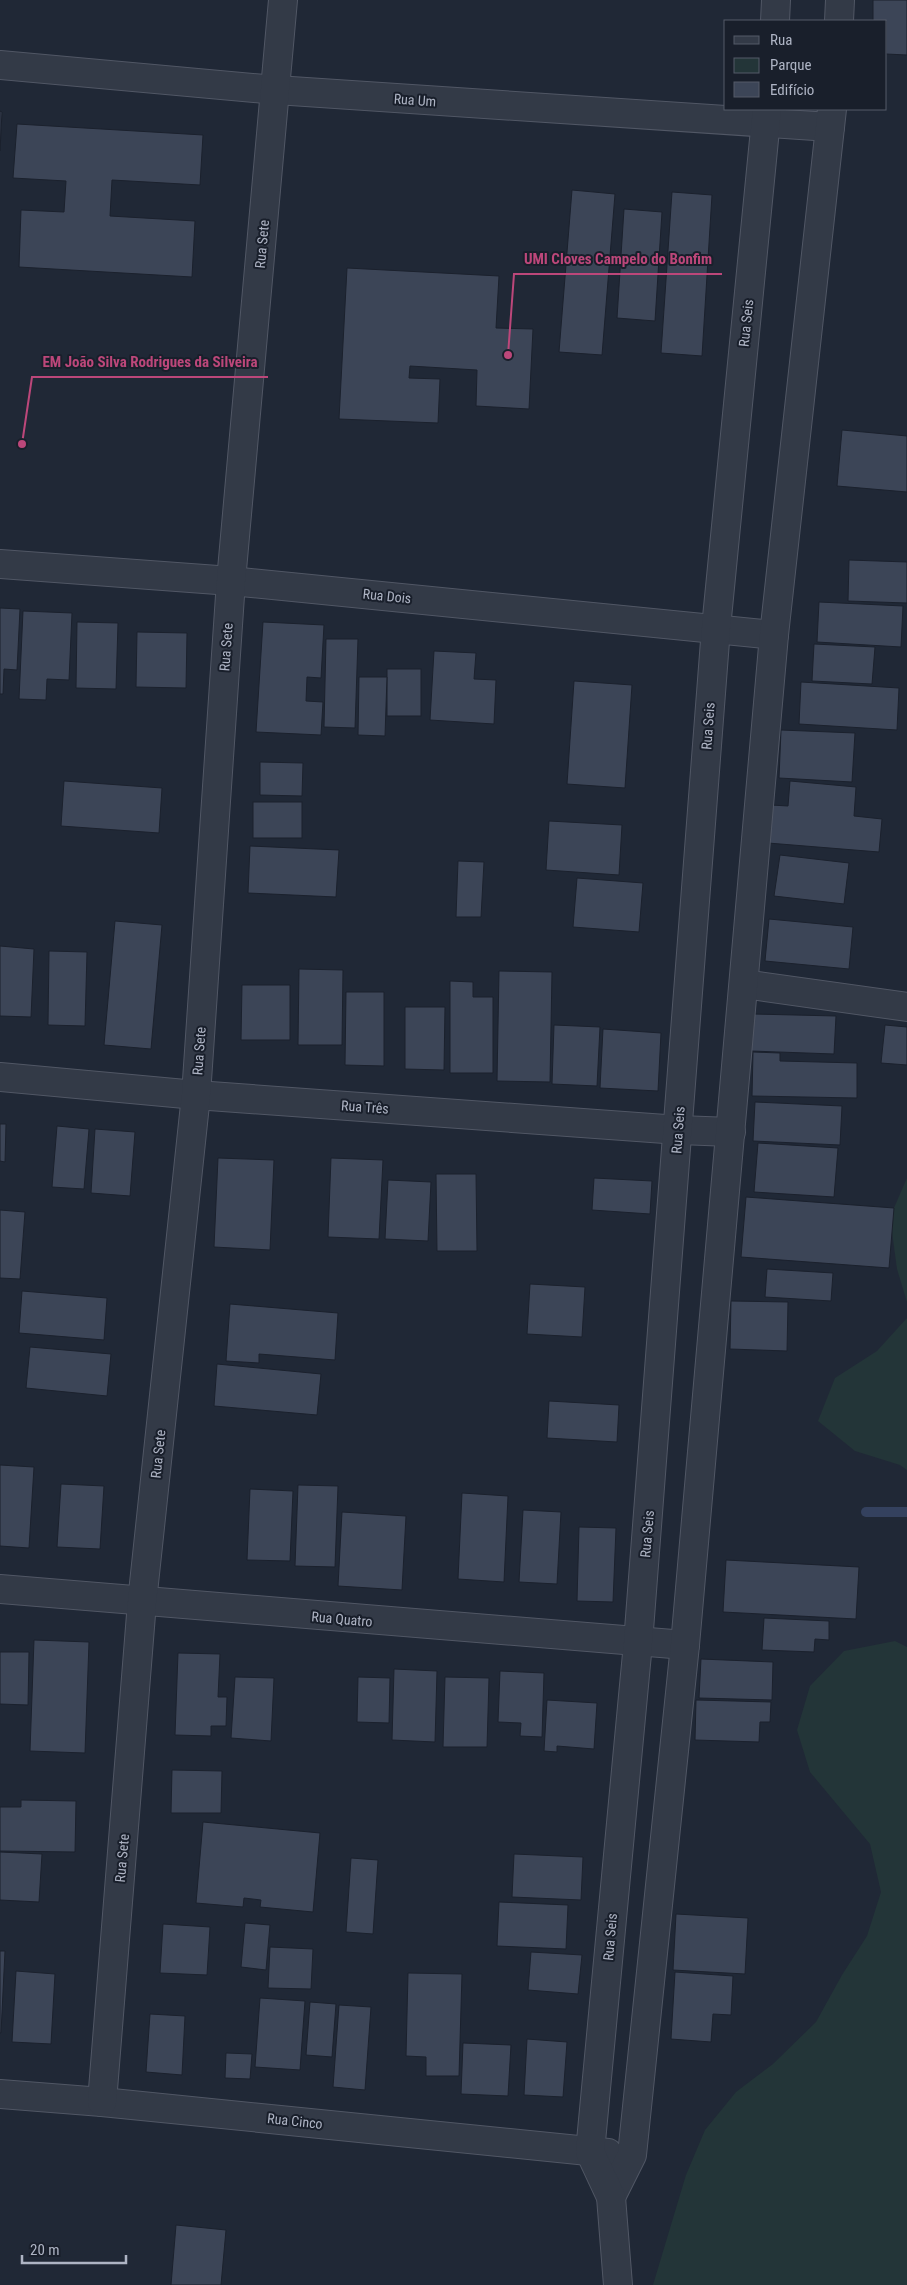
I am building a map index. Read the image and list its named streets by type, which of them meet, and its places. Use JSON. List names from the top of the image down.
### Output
{
  "streets": {
    "street": [
      "Rua Um",
      "Rua Sete",
      "Rua Seis",
      "Rua Dois",
      "Rua Três",
      "Rua Quatro",
      "Rua Cinco"
    ]
  },
  "crossings": [
    ["Rua Um", "Rua Sete"],
    ["Rua Um", "Rua Seis"],
    ["Rua Sete", "Rua Dois"],
    ["Rua Sete", "Rua Três"],
    ["Rua Sete", "Rua Quatro"],
    ["Rua Sete", "Rua Cinco"],
    ["Rua Seis", "Rua Dois"],
    ["Rua Seis", "Rua Três"],
    ["Rua Seis", "Rua Quatro"],
    ["Rua Seis", "Rua Cinco"]
  ],
  "places": ["UMI Cloves Campelo do Bonfim", "EM João Silva Rodrigues da Silveira"],
  "legend": ["Rua", "Parque", "Edifício"],
  "scale_bar": "20 m"
}
